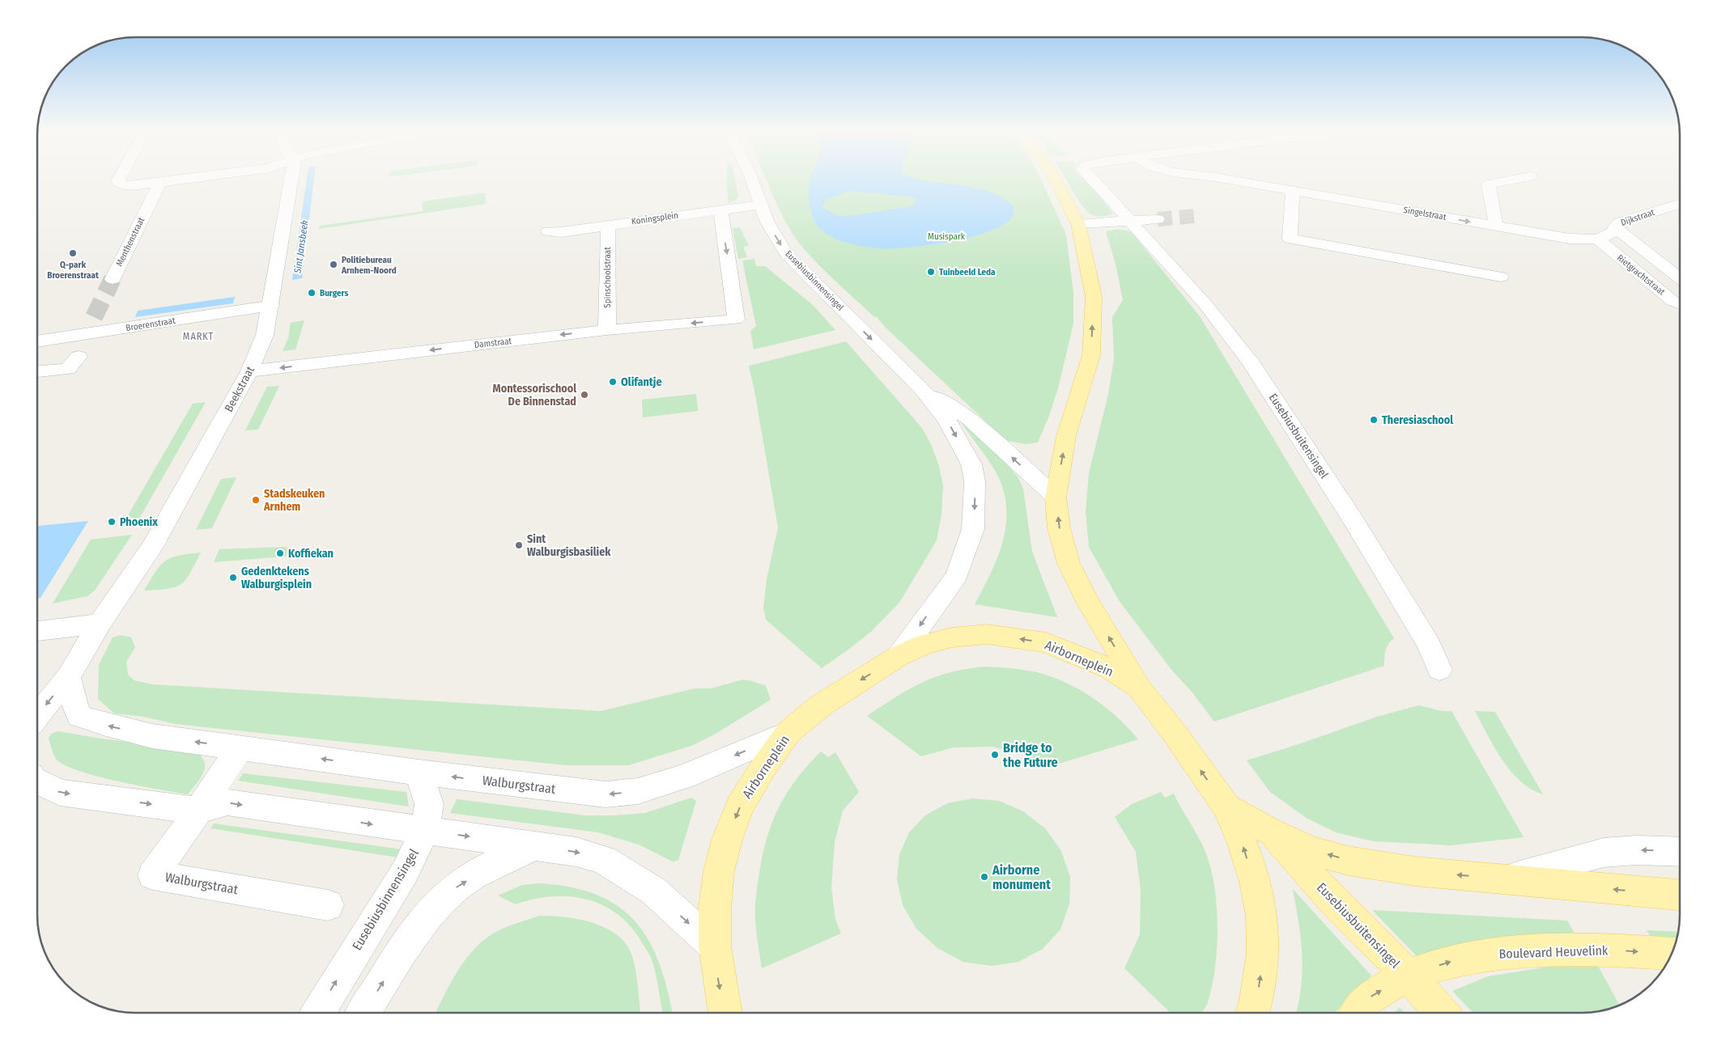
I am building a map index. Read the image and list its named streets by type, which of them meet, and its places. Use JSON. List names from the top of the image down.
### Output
{
  "streets": {
    "main road": ["Eusebiusbuitensingel", "Airborneplein", "Boulevard Heuvelink"],
    "street": [
      "Singelstraat",
      "Dijkstraat",
      "Koningsplein",
      "Menthenstraat",
      "Rietgrachtstraat",
      "Spinschoolstraat",
      "Eusebiusbinnensingel",
      "Broerenstraat",
      "Damstraat",
      "Beekstraat",
      "Walburgstraat"
    ]
  },
  "crossings": [
    ["Singelstraat", "Dijkstraat"],
    ["Singelstraat", "Rietgrachtstraat"],
    ["Dijkstraat", "Rietgrachtstraat"],
    ["Koningsplein", "Spinschoolstraat"],
    ["Koningsplein", "Eusebiusbinnensingel"],
    ["Koningsplein", "Damstraat"],
    ["Spinschoolstraat", "Damstraat"],
    ["Eusebiusbinnensingel", "Airborneplein"],
    ["Eusebiusbinnensingel", "Walburgstraat"],
    ["Broerenstraat", "Beekstraat"],
    ["Damstraat", "Beekstraat"],
    ["Eusebiusbuitensingel", "Boulevard Heuvelink"],
    ["Airborneplein", "Walburgstraat"]
  ],
  "one_way": ["Singelstraat", "Damstraat"],
  "districts": ["MARKT"],
  "water": ["Sint Jansbeek"],
  "parks": ["Musispark"],
  "places": [
    "Q-park Broerenstraat",
    "Politiebureau Arnhem-Noord",
    "Tuinbeeld Leda",
    "Burgers",
    "Olifantje",
    "Montessorischool De Binnenstad",
    "Theresiaschool",
    "Stadskeuken Arnhem",
    "Phoenix",
    "Sint Walburgisbasiliek",
    "Koffiekan",
    "Gedenktekens Walburgisplein",
    "Bridge to the Future",
    "Airborne monument"
  ]
}
